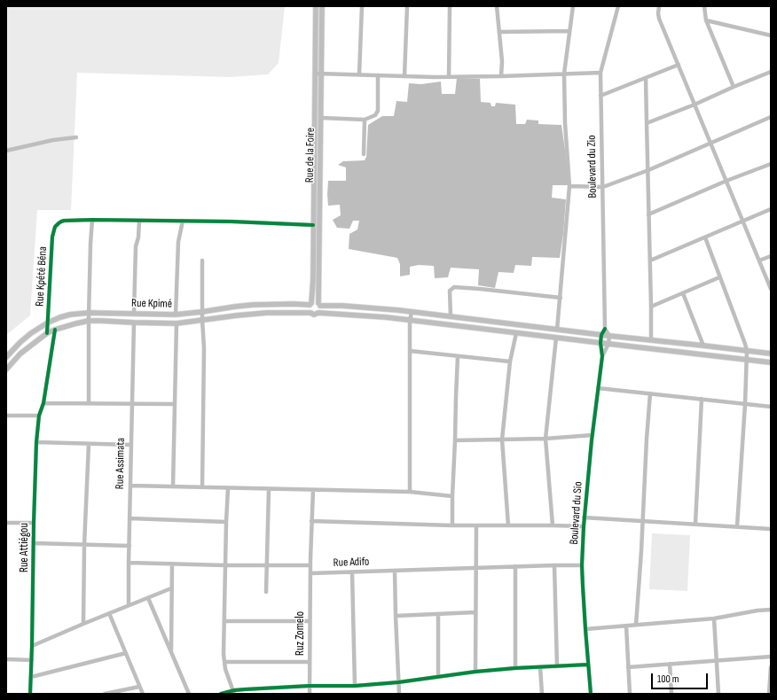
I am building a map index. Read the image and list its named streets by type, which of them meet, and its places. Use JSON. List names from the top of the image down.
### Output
{
  "streets": {
    "main road": ["Rue de la Foire", "Rue Kpimé"],
    "street": [
      "Boulevard du Zio",
      "Rue Kpété Béna",
      "Rue Assimata",
      "Boulevard du Sio",
      "Rue Attiégou",
      "Rue Adifo",
      "Ruz Zomelo"
    ]
  },
  "crossings": [
    ["Rue de la Foire", "Rue Kpimé"],
    ["Rue Kpété Béna", "Rue Kpimé"],
    ["Boulevard du Sio", "Rue Adifo"],
    ["Rue Adifo", "Ruz Zomelo"]
  ],
  "scale_bar": "100 m"
}
